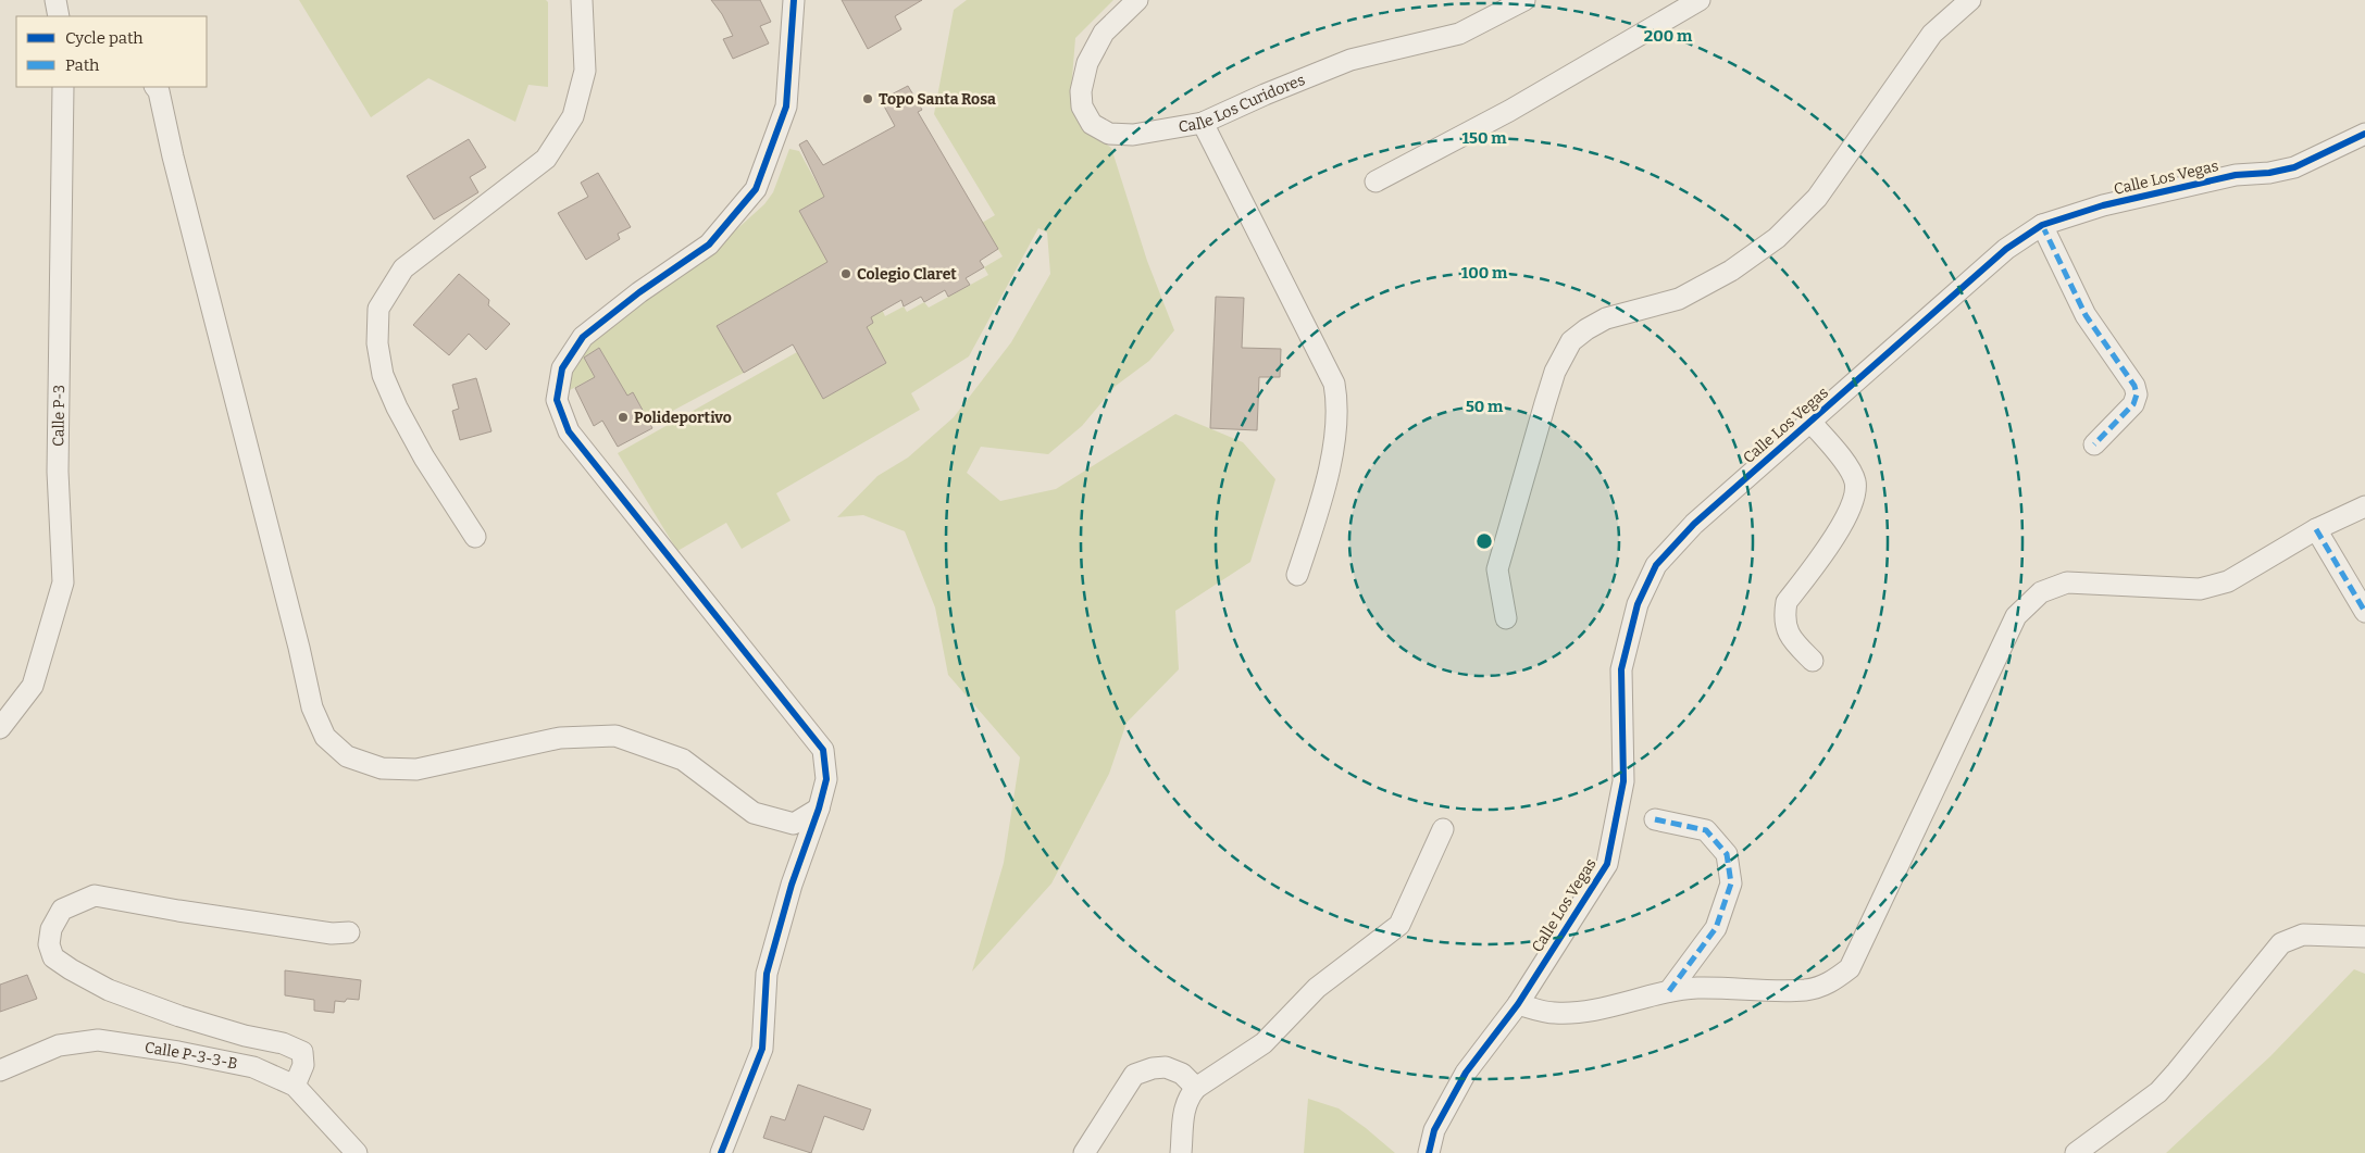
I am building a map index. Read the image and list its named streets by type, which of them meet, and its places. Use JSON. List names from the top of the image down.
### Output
{
  "streets": {
    "street": [
      "Calle Los Curidores",
      "Calle Los Vegas",
      "Calle P-3",
      "Calle P-3-3-B"
    ]
  },
  "places": ["Topo Santa Rosa", "Colegio Claret", "Polideportivo"],
  "legend": ["Cycle path", "Path"],
  "rings": [
    "200 m",
    "150 m",
    "100 m",
    "50 m"
  ]
}
